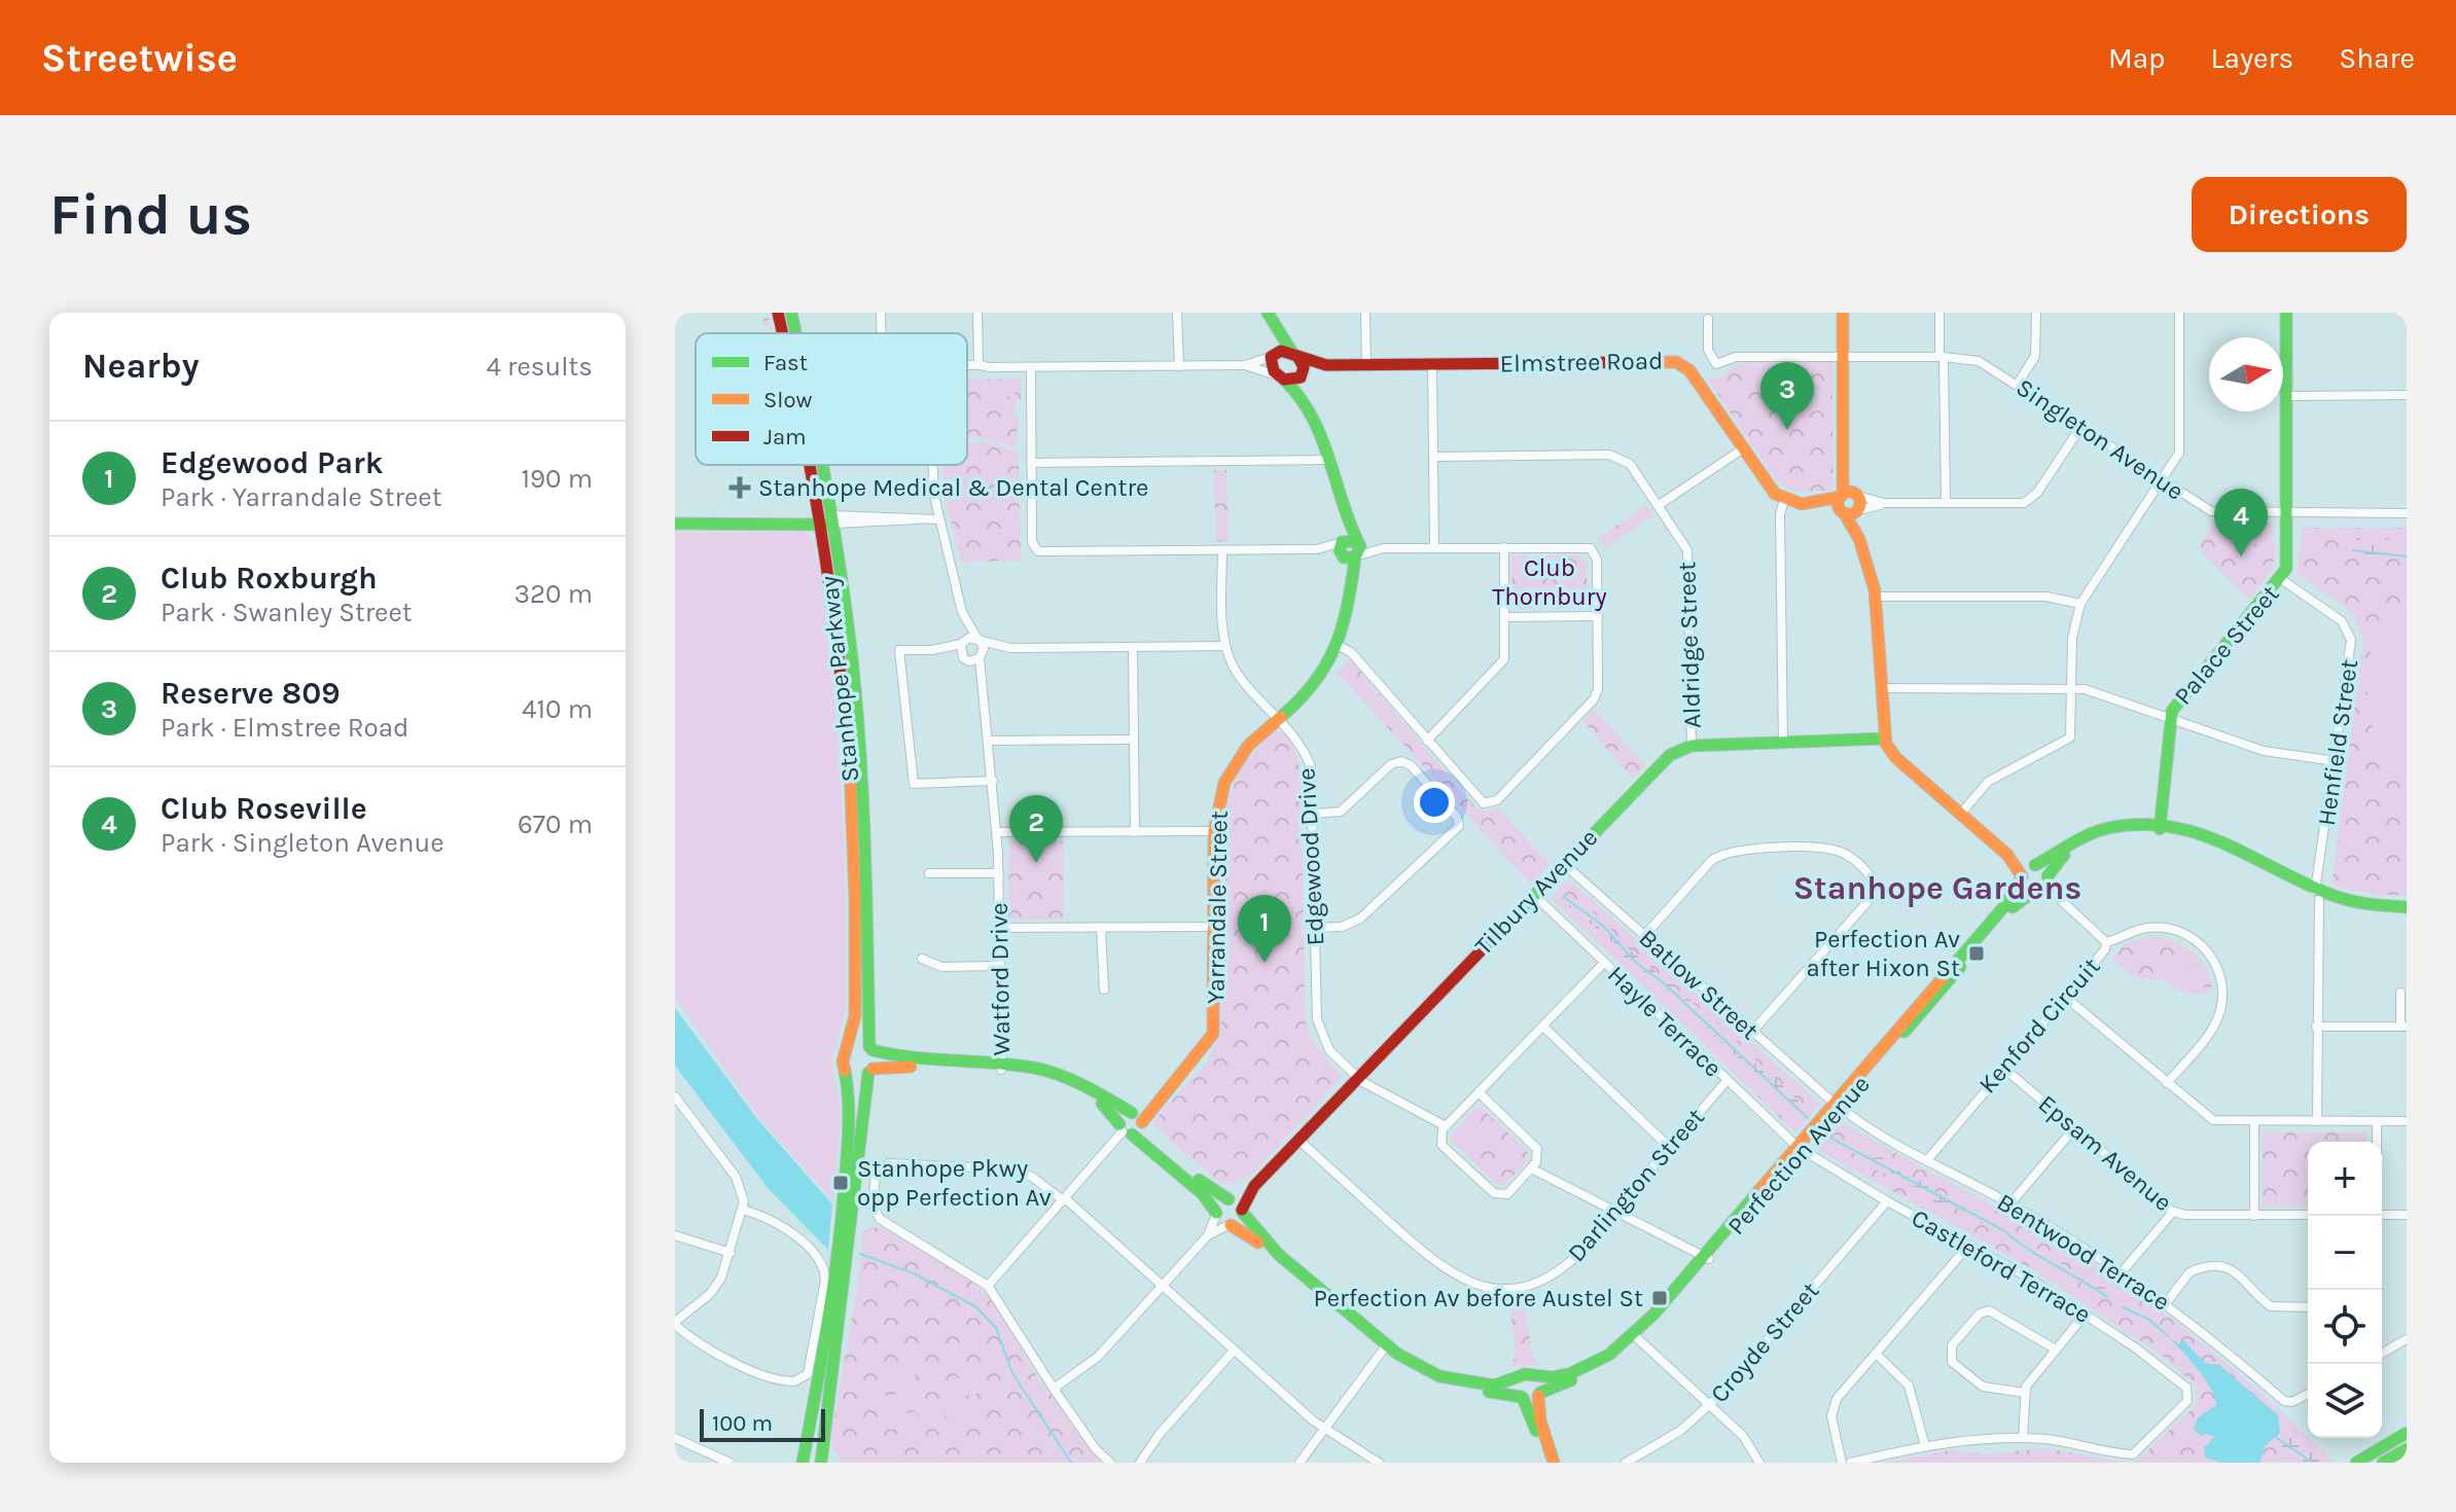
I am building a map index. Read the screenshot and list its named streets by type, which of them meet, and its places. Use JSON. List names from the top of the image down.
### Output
{
  "streets": {
    "main road": [
      "Elmstree Road",
      "Palace Street",
      "Stanhope Parkway",
      "Tilbury Avenue",
      "Yarrandale Street",
      "Perfection Avenue"
    ],
    "street": [
      "Singleton Avenue",
      "Aldridge Street",
      "Henfield Street",
      "Edgewood Drive",
      "Watford Drive",
      "Batlow Street",
      "Hayle Terrace",
      "Kenford Circuit",
      "Epsam Avenue",
      "Darlington Street",
      "Bentwood Terrace",
      "Castleford Terrace",
      "Croyde Street"
    ]
  },
  "crossings": [
    ["Elmstree Road", "Yarrandale Street"],
    ["Singleton Avenue", "Palace Street"],
    ["Aldridge Street", "Tilbury Avenue"],
    ["Palace Street", "Henfield Street"],
    ["Edgewood Drive", "Tilbury Avenue"],
    ["Edgewood Drive", "Yarrandale Street"],
    ["Tilbury Avenue", "Batlow Street"],
    ["Tilbury Avenue", "Hayle Terrace"],
    ["Tilbury Avenue", "Darlington Street"],
    ["Batlow Street", "Perfection Avenue"],
    ["Batlow Street", "Bentwood Terrace"],
    ["Hayle Terrace", "Perfection Avenue"],
    ["Hayle Terrace", "Darlington Street"],
    ["Hayle Terrace", "Castleford Terrace"],
    ["Kenford Circuit", "Epsam Avenue"],
    ["Kenford Circuit", "Bentwood Terrace"],
    ["Perfection Avenue", "Bentwood Terrace"],
    ["Perfection Avenue", "Castleford Terrace"],
    ["Castleford Terrace", "Croyde Street"]
  ],
  "districts": ["Stanhope Gardens"],
  "parks": ["Club Thornbury"],
  "places": {
    "health": ["Stanhope Medical & Dental Centre"],
    "transit": ["Perfection Av after Hixon St", "Stanhope Pkwy opp Perfection Av", "Perfection Av before Austel St"]
  },
  "legend": ["Fast", "Slow", "Jam"],
  "scale_bar": "100 m",
  "north": "right",
  "page": {
    "header": "Streetwise",
    "nav": ["Map", "Layers", "Share"],
    "buttons": "Directions",
    "title": "Find us",
    "heading": ["Nearby", "4 results"],
    "pins": [
      "3",
      "4",
      "2",
      "1"
    ],
    "list": [
      {
        "mark": "1",
        "name": "Edgewood Park",
        "note": "Park · Yarrandale Street",
        "value": "190 m"
      },
      {
        "mark": "2",
        "name": "Club Roxburgh",
        "note": "Park · Swanley Street",
        "value": "320 m"
      },
      {
        "mark": "3",
        "name": "Reserve 809",
        "note": "Park · Elmstree Road",
        "value": "410 m"
      },
      {
        "mark": "4",
        "name": "Club Roseville",
        "note": "Park · Singleton Avenue",
        "value": "670 m"
      }
    ],
    "map_buttons": ["+", "−"],
    "scale": "100 m"
  }
}
